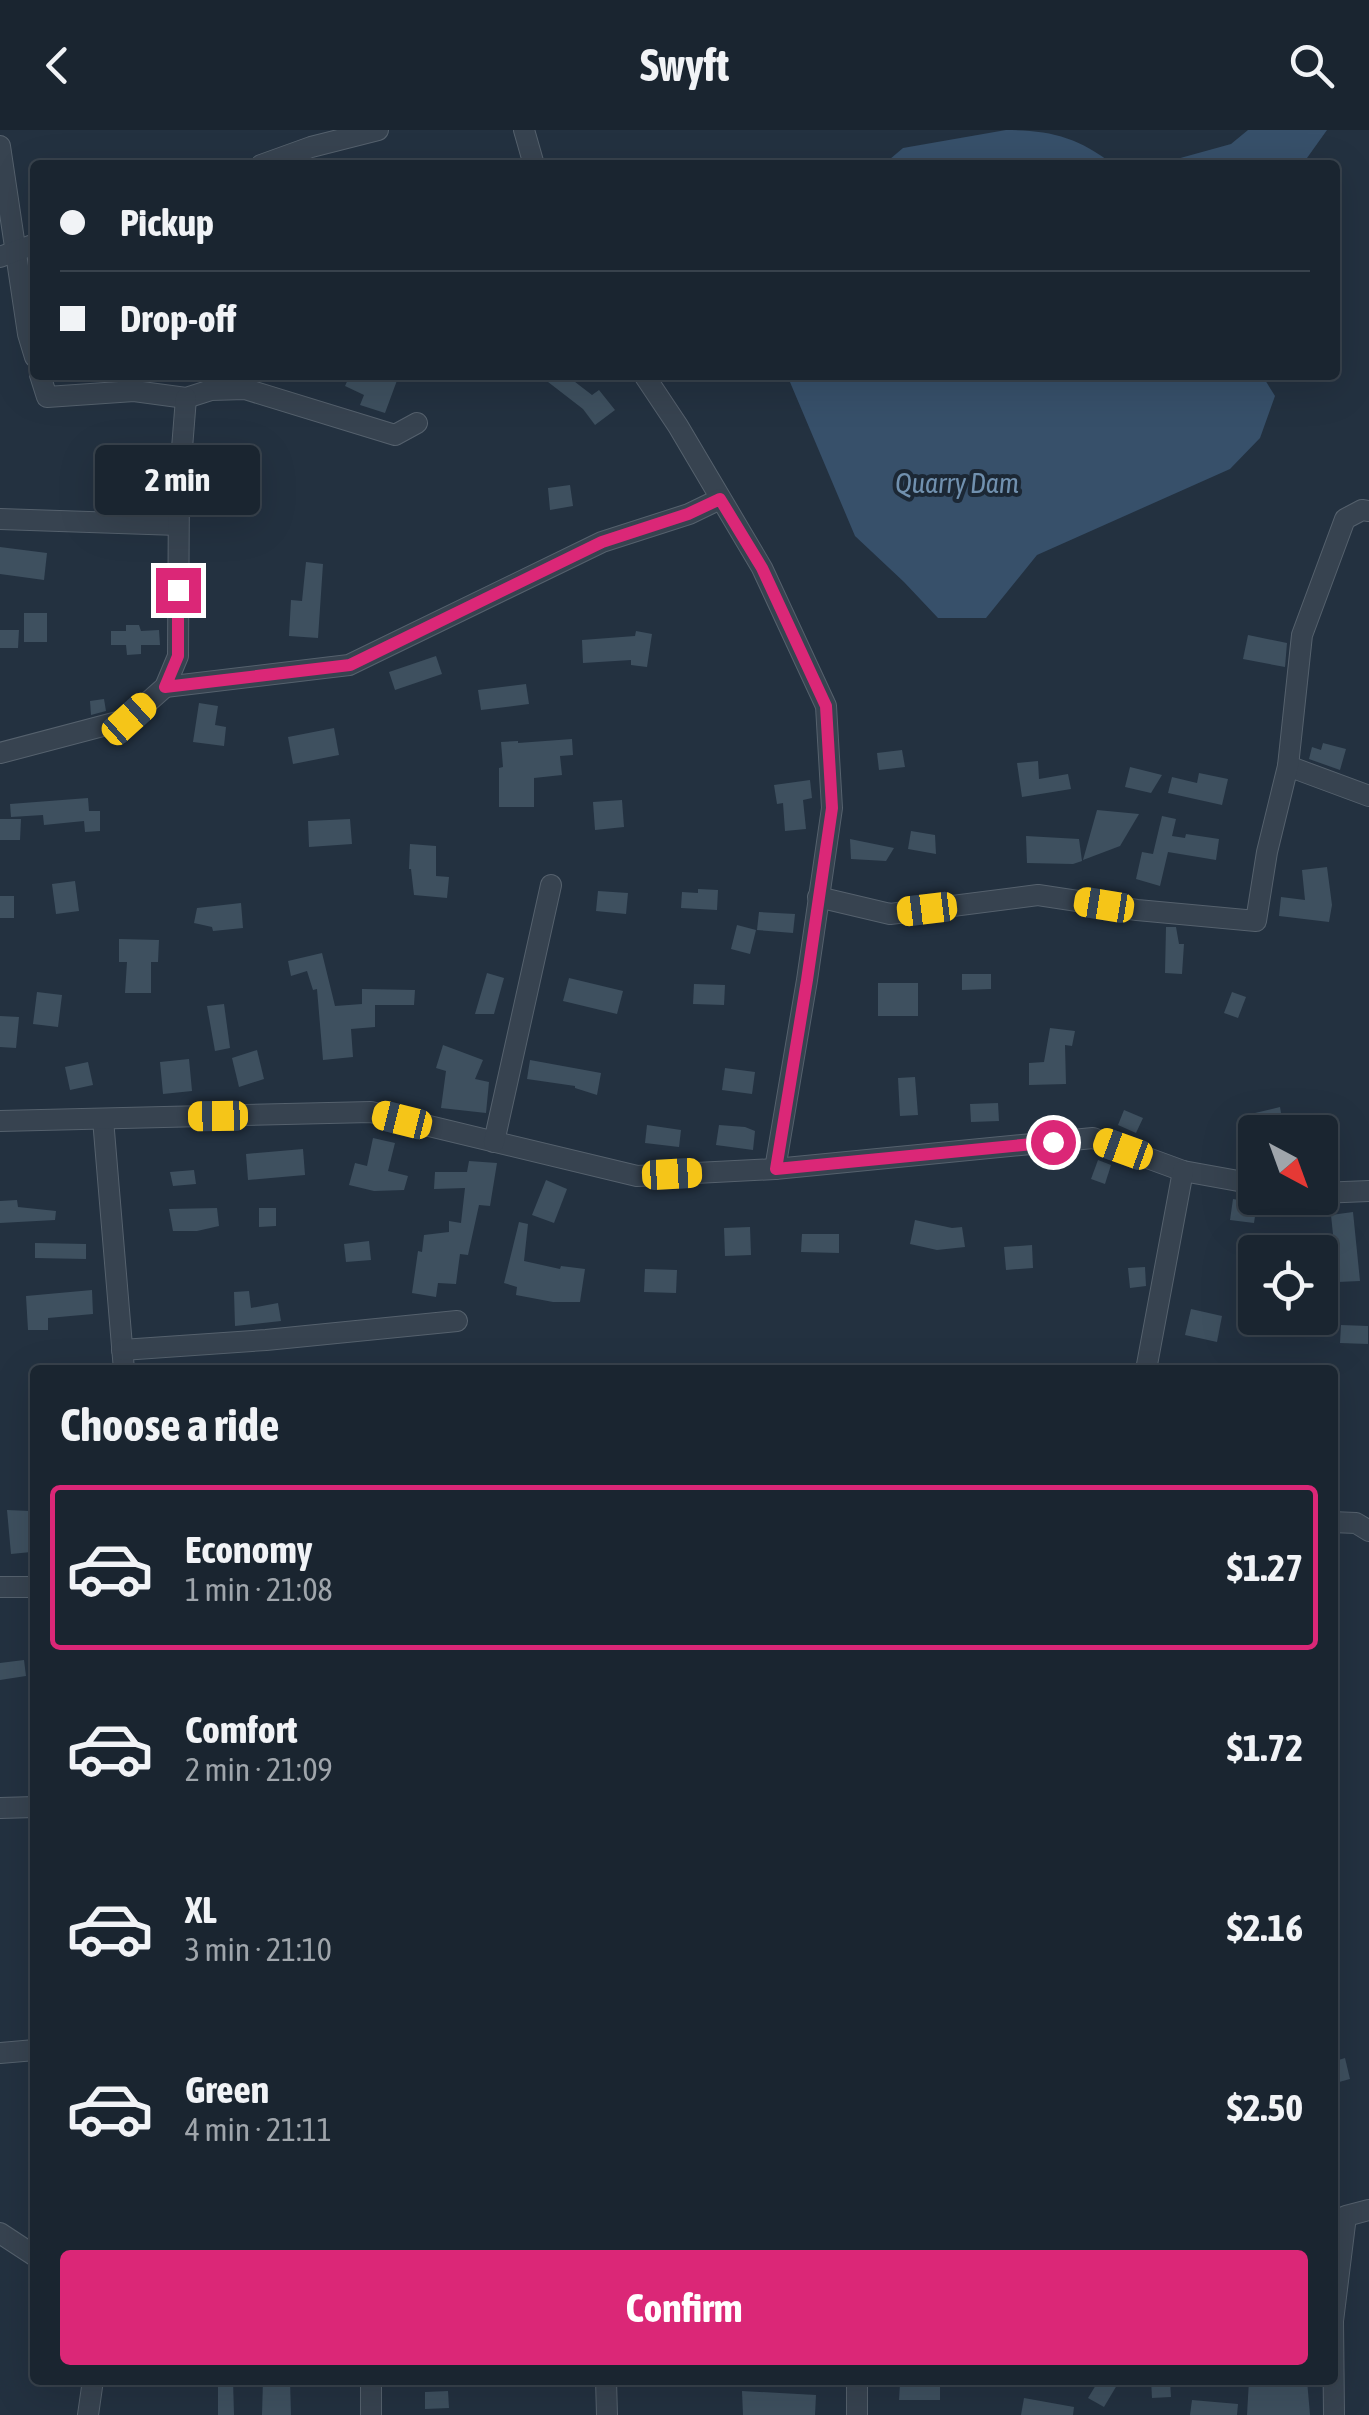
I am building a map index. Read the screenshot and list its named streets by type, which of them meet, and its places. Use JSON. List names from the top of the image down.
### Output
{
  "water": ["Quarry Dam"],
  "north": "bottom right",
  "page": {
    "header": "Swyft",
    "banner": ["Pickup", "Drop-off"],
    "bubble": "2 min",
    "heading": "Choose a ride",
    "list": [
      {
        "name": "Economy",
        "note": "1 min · 21:08",
        "value": "$1.27"
      },
      {
        "name": "Comfort",
        "note": "2 min · 21:09",
        "value": "$1.72"
      },
      {
        "name": "XL",
        "note": "3 min · 21:10",
        "value": "$2.16"
      },
      {
        "name": "Green",
        "note": "4 min · 21:11",
        "value": "$2.50"
      }
    ],
    "buttons": "Confirm"
  }
}
